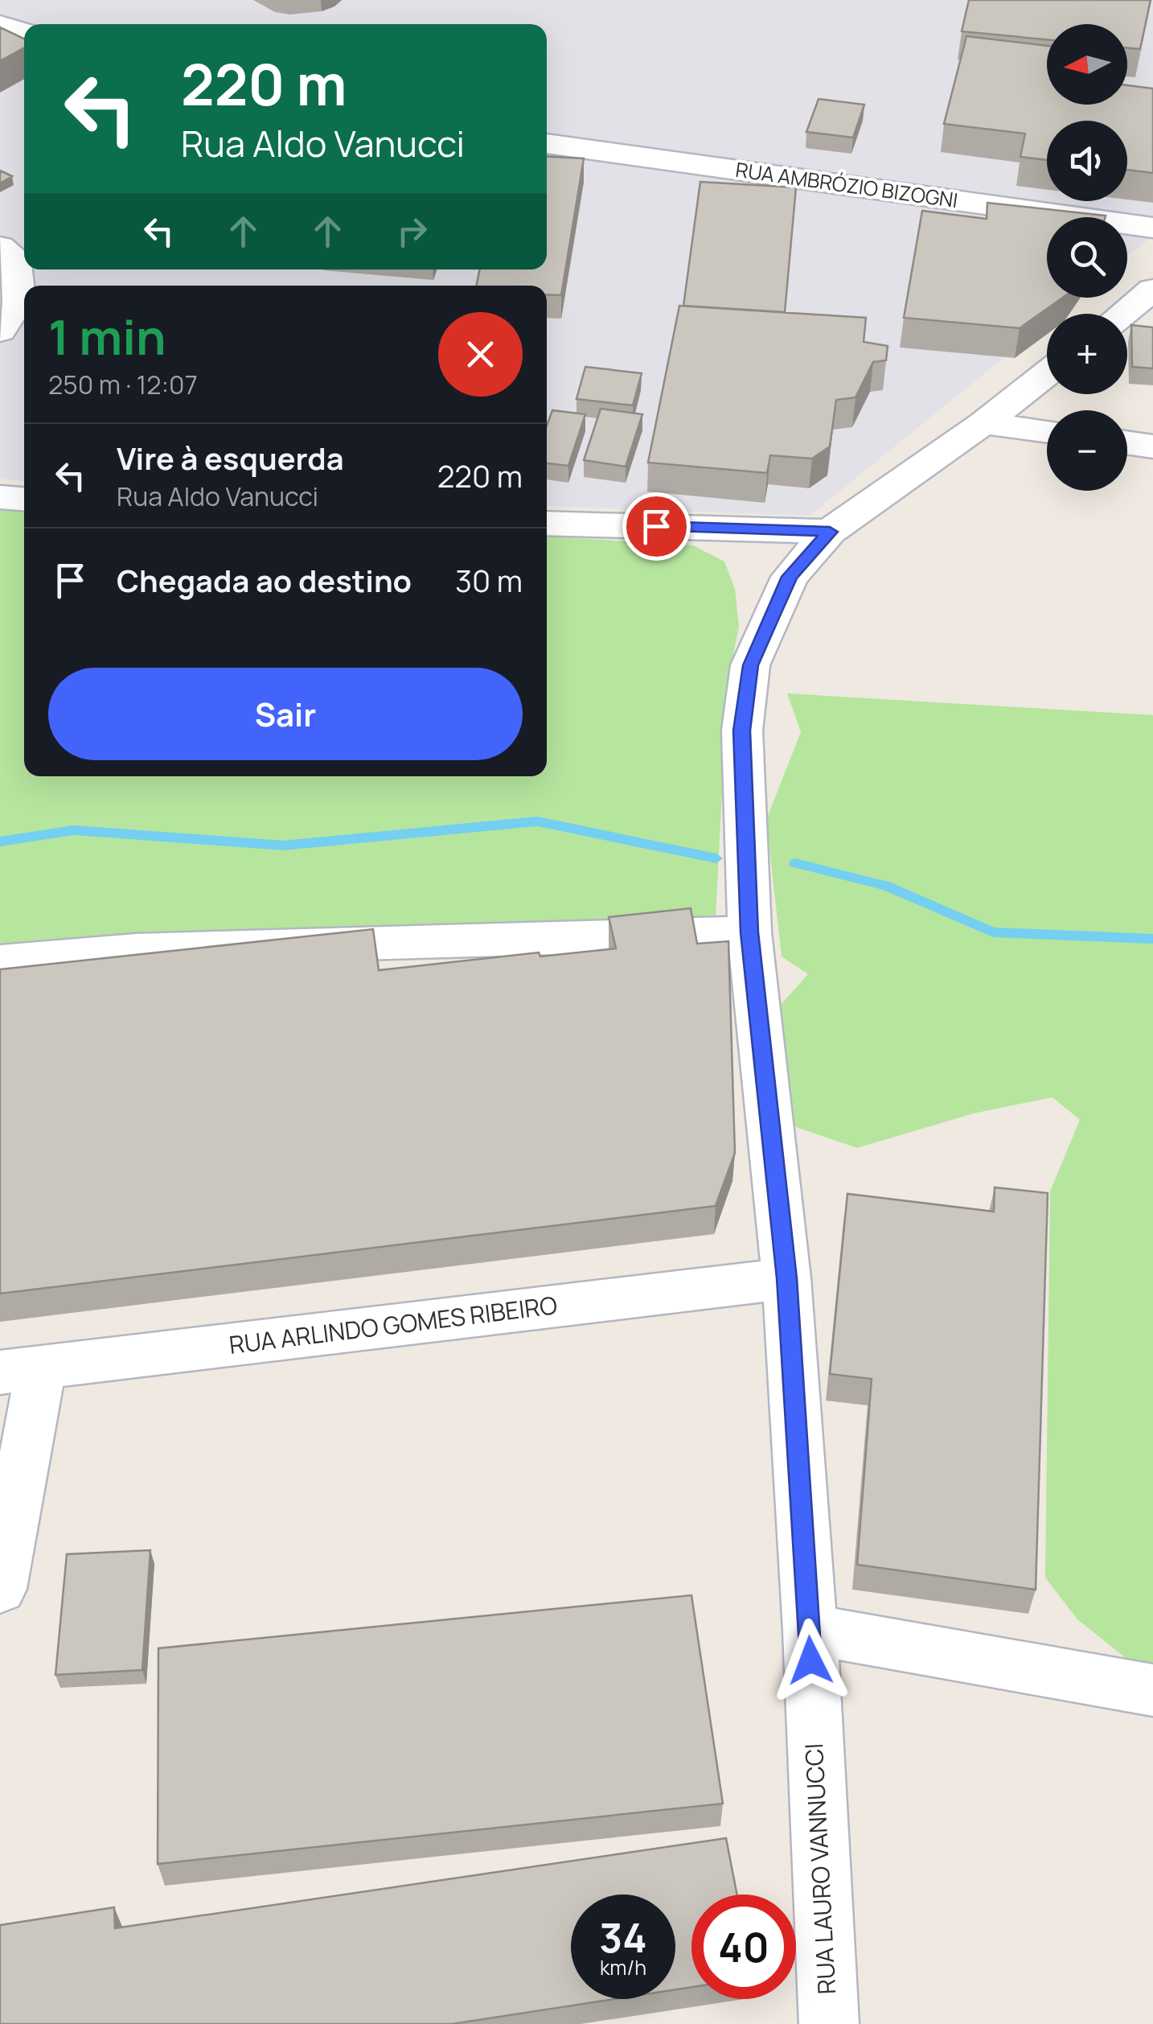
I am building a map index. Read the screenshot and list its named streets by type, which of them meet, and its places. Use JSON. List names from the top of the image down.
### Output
{
  "streets": {
    "street": ["RUA AMBRÓZIO BIZOGNI", "RUA ARLINDO GOMES RIBEIRO", "RUA LAURO VANNUCCI"]
  },
  "crossings": [
    ["RUA ARLINDO GOMES RIBEIRO", "RUA LAURO VANNUCCI"]
  ],
  "north": "left",
  "page": {
    "map_buttons": ["+", "−"],
    "turn": ["220 m", "Rua Aldo Vanucci"],
    "heading": ["1 min", "250 m · 12:07"],
    "list": [
      {
        "name": "Vire à esquerda",
        "note": "Rua Aldo Vanucci",
        "value": "220 m"
      },
      {
        "name": "Chegada ao destino",
        "value": "30 m"
      }
    ],
    "buttons": "Sair",
    "speed": "34 km/h",
    "limit": "40"
  }
}
